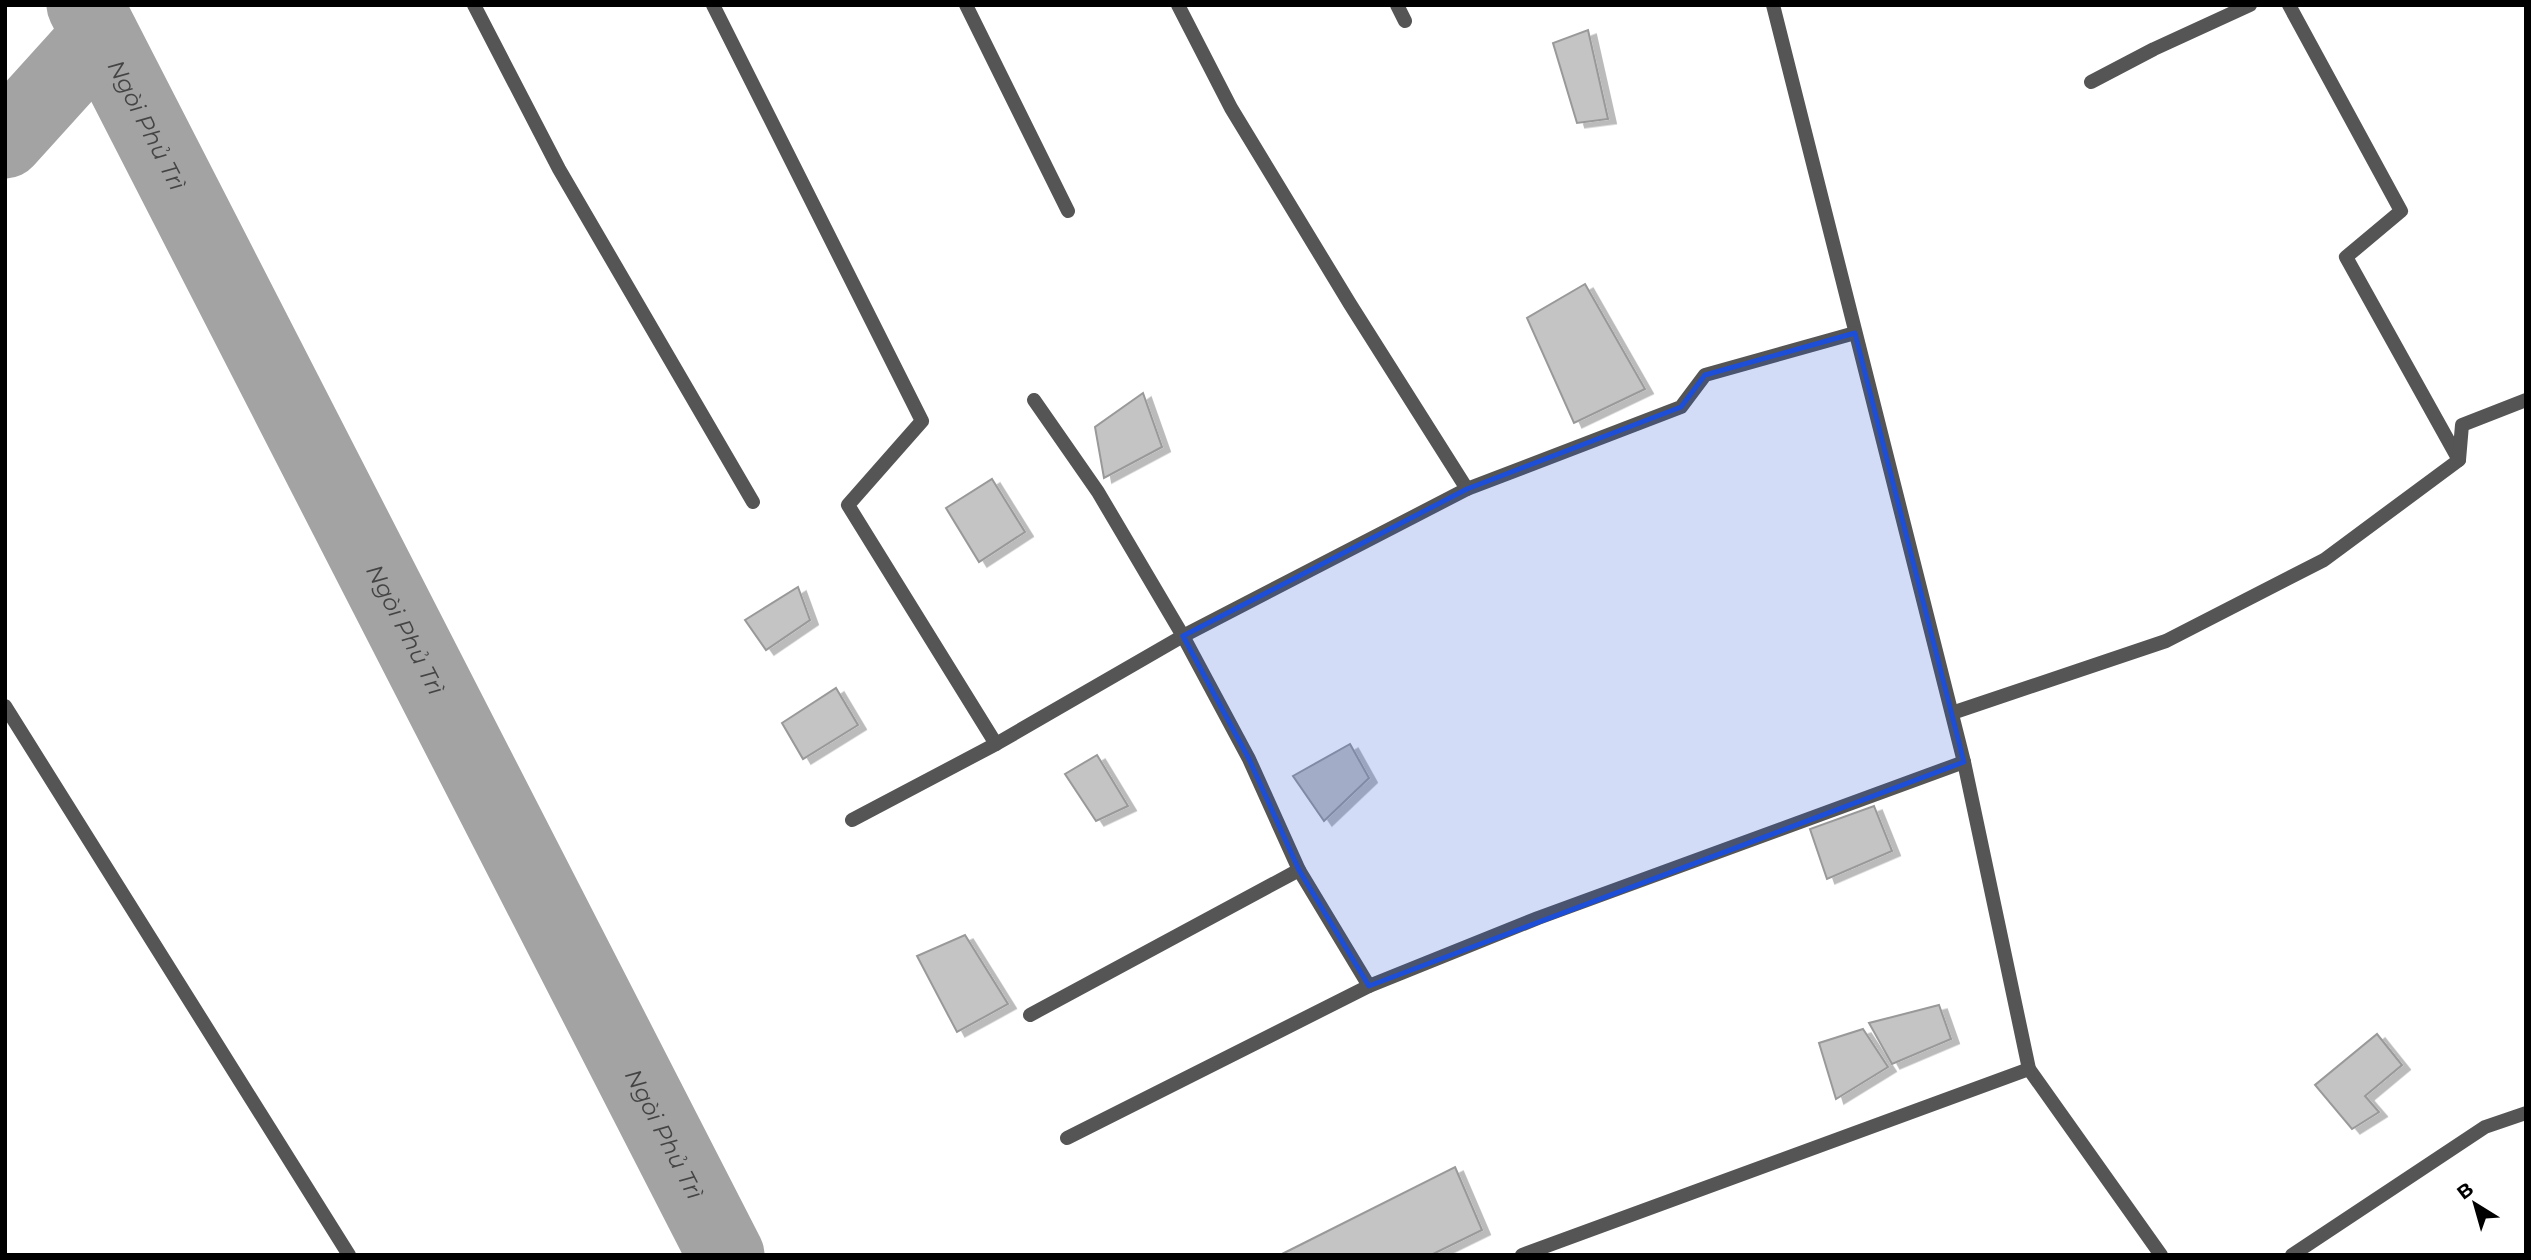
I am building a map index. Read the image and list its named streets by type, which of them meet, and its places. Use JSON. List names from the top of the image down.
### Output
{
  "water": ["Ngòi Phủ Trì"],
  "north": "top left"
}
